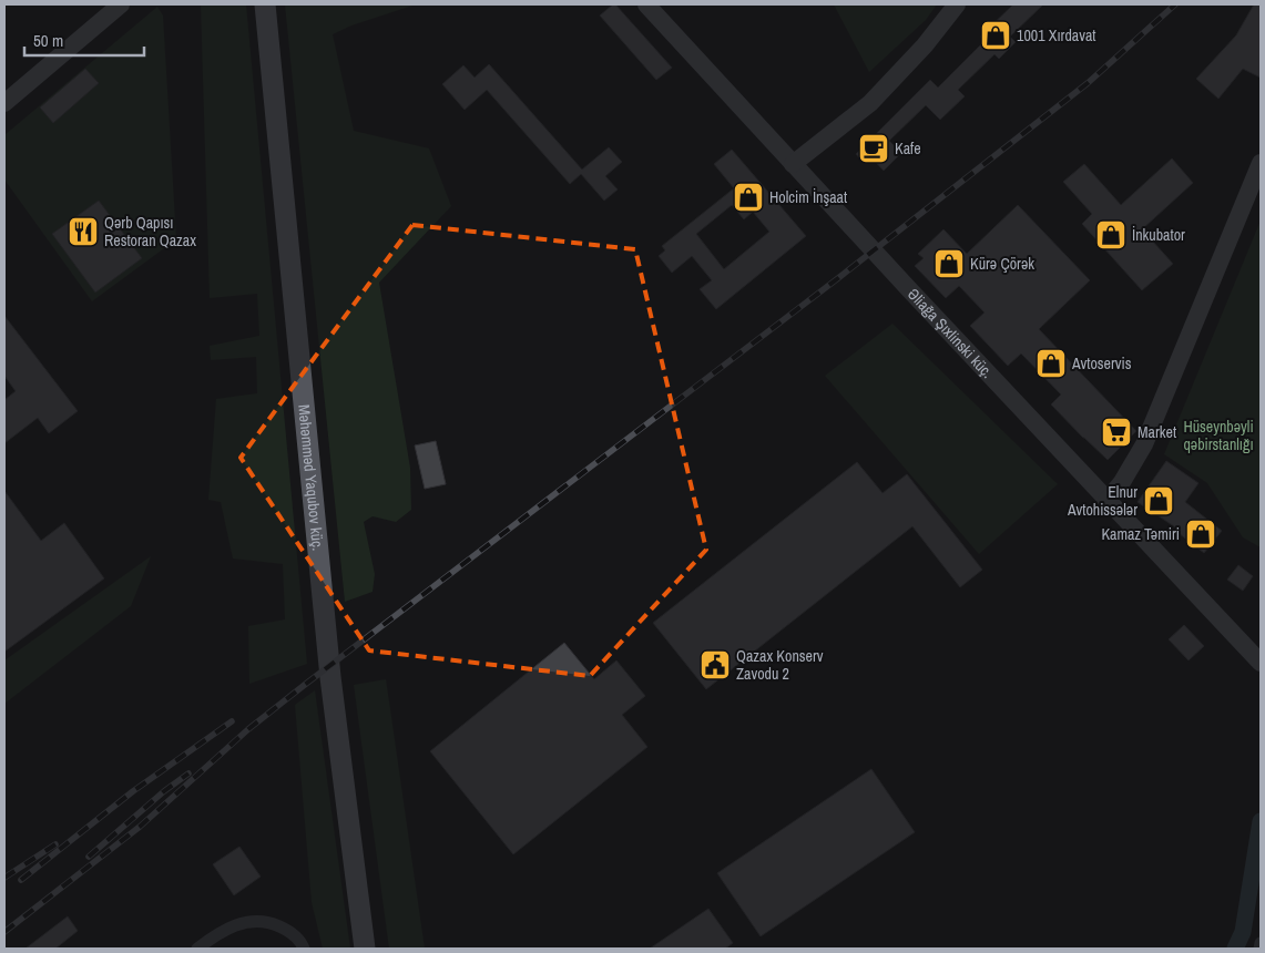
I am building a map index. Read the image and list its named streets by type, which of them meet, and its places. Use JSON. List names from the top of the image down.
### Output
{
  "streets": {
    "main road": ["Əliağa Şıxlinski küç.", "Məhəmməd Yaqubov küç."]
  },
  "parks": ["Hüseynbəyli qəbirstanlığı"],
  "places": {
    "shop": [
      "1001 Xırdavat",
      "Holcim İnşaat",
      "İnkubator",
      "Kürə Çörək",
      "Avtoservis",
      "Elnur Avtohissələr",
      "Kamaz Təmiri"
    ],
    "cafe": ["Kafe"],
    "restaurant": ["Qərb Qapısı Restoran Qazax"],
    "supermarket": ["Market"],
    "public building": ["Qazax Konserv Zavodu 2"]
  },
  "scale_bar": "50 m"
}
